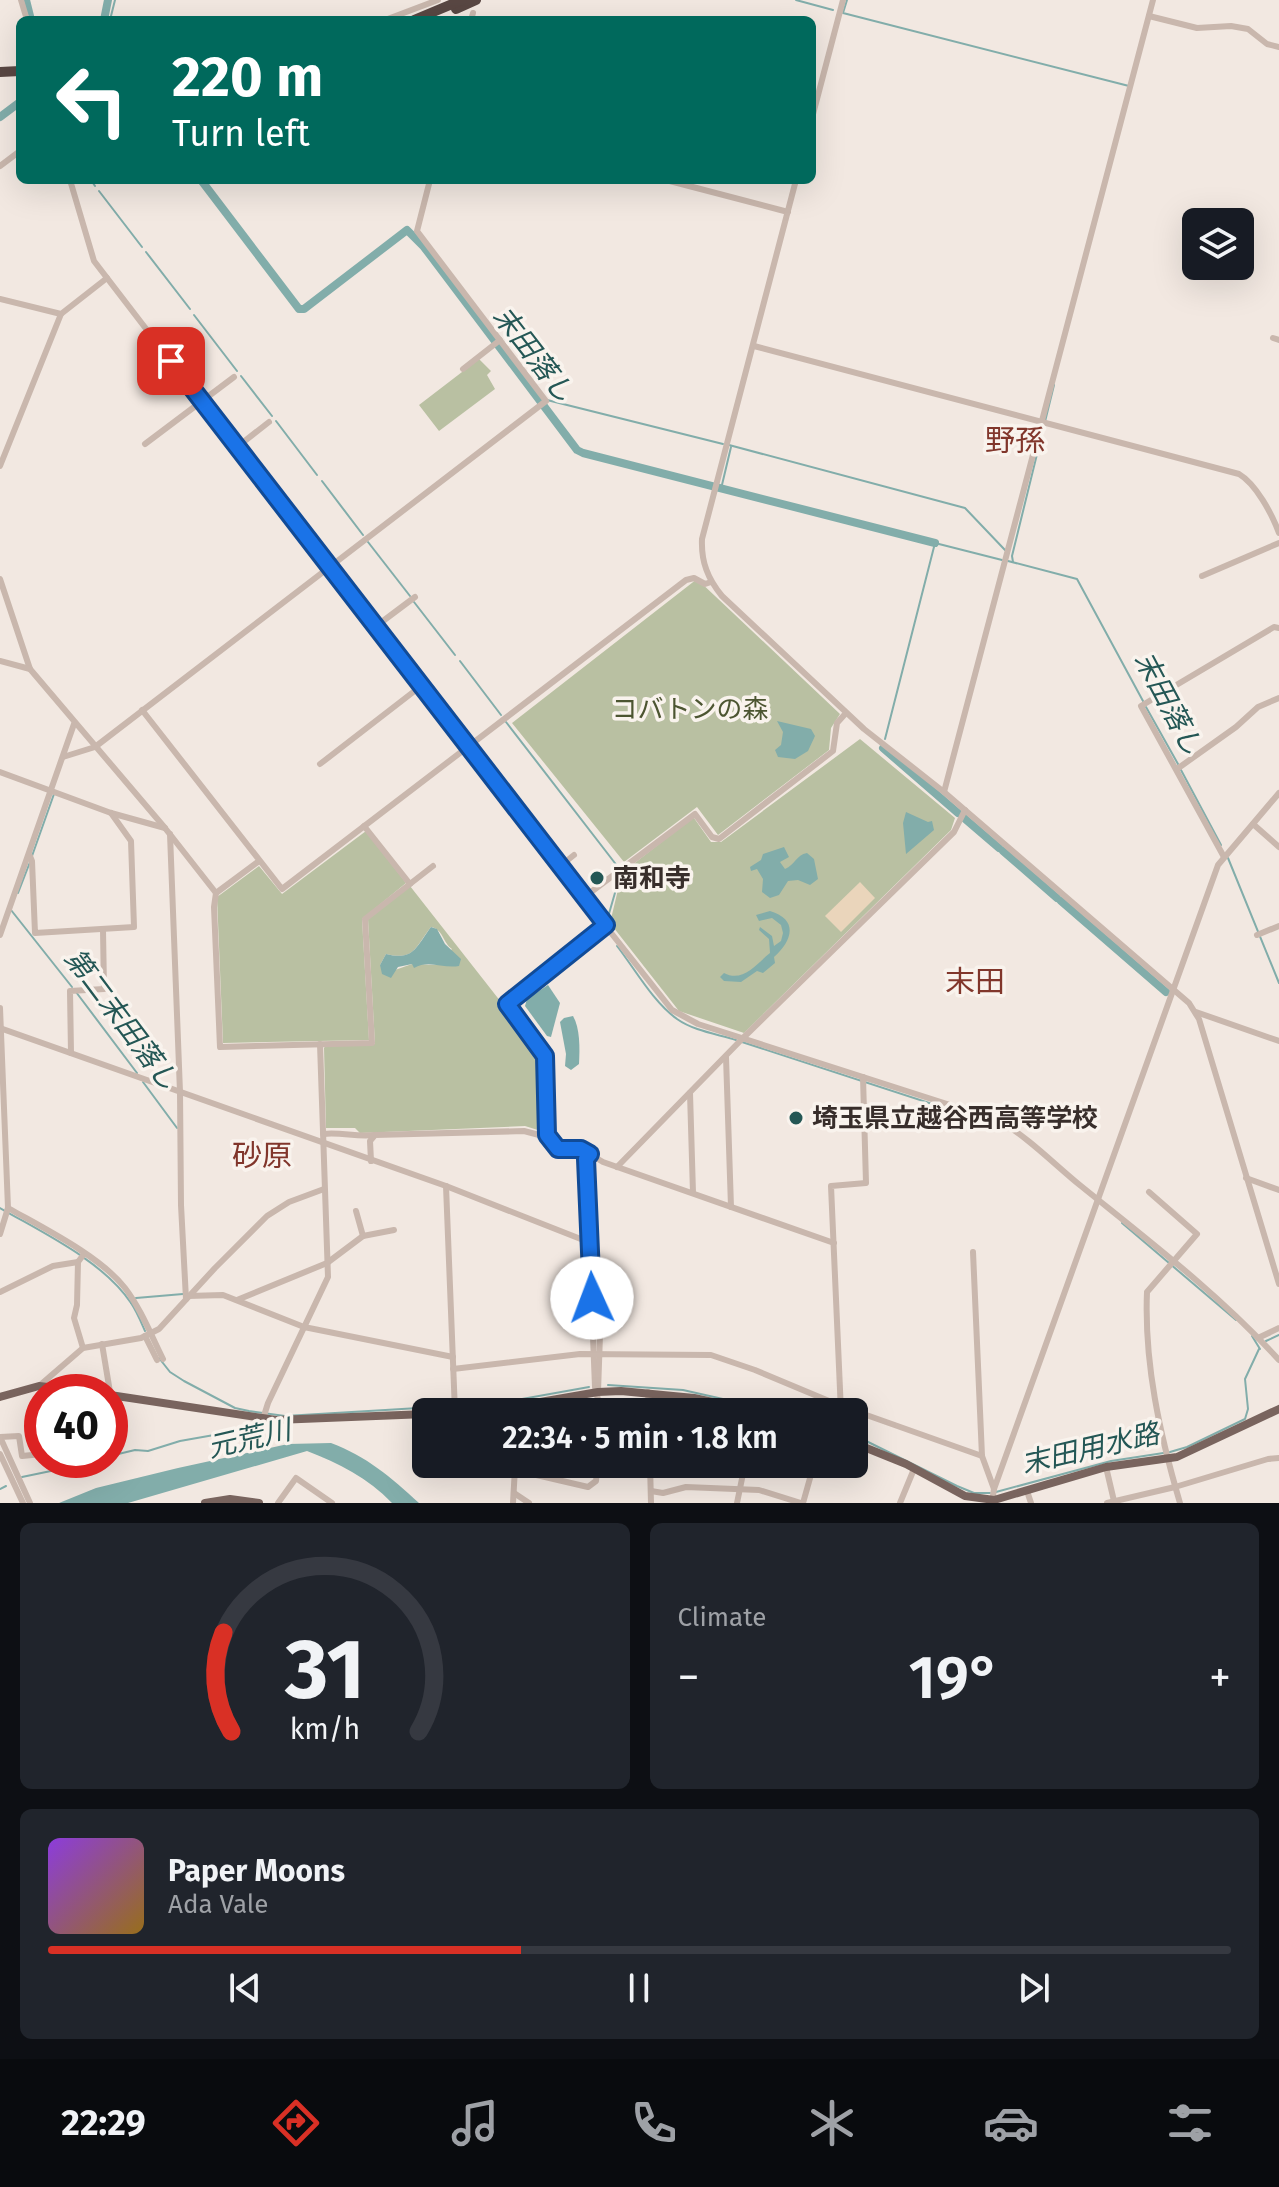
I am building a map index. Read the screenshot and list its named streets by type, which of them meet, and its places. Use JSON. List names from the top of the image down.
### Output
{
  "districts": ["野孫", "末田", "砂原"],
  "water": [
    "末田落し",
    "第二末田落し",
    "元荒川",
    "末田用水路"
  ],
  "parks": ["コバトンの森"],
  "places": ["南和寺", "埼玉県立越谷西高等学校"],
  "page": {
    "turn": ["220 m", "Turn left"],
    "limit": "40",
    "trip": "22:34 · 5 min · 1.8 km",
    "tile": "Climate",
    "heat": ["−", "19°", "+"],
    "song": ["Paper Moons", "Ada Vale"],
    "tabs": "22:29",
    "gauge": ["31", "km/h"]
  }
}
